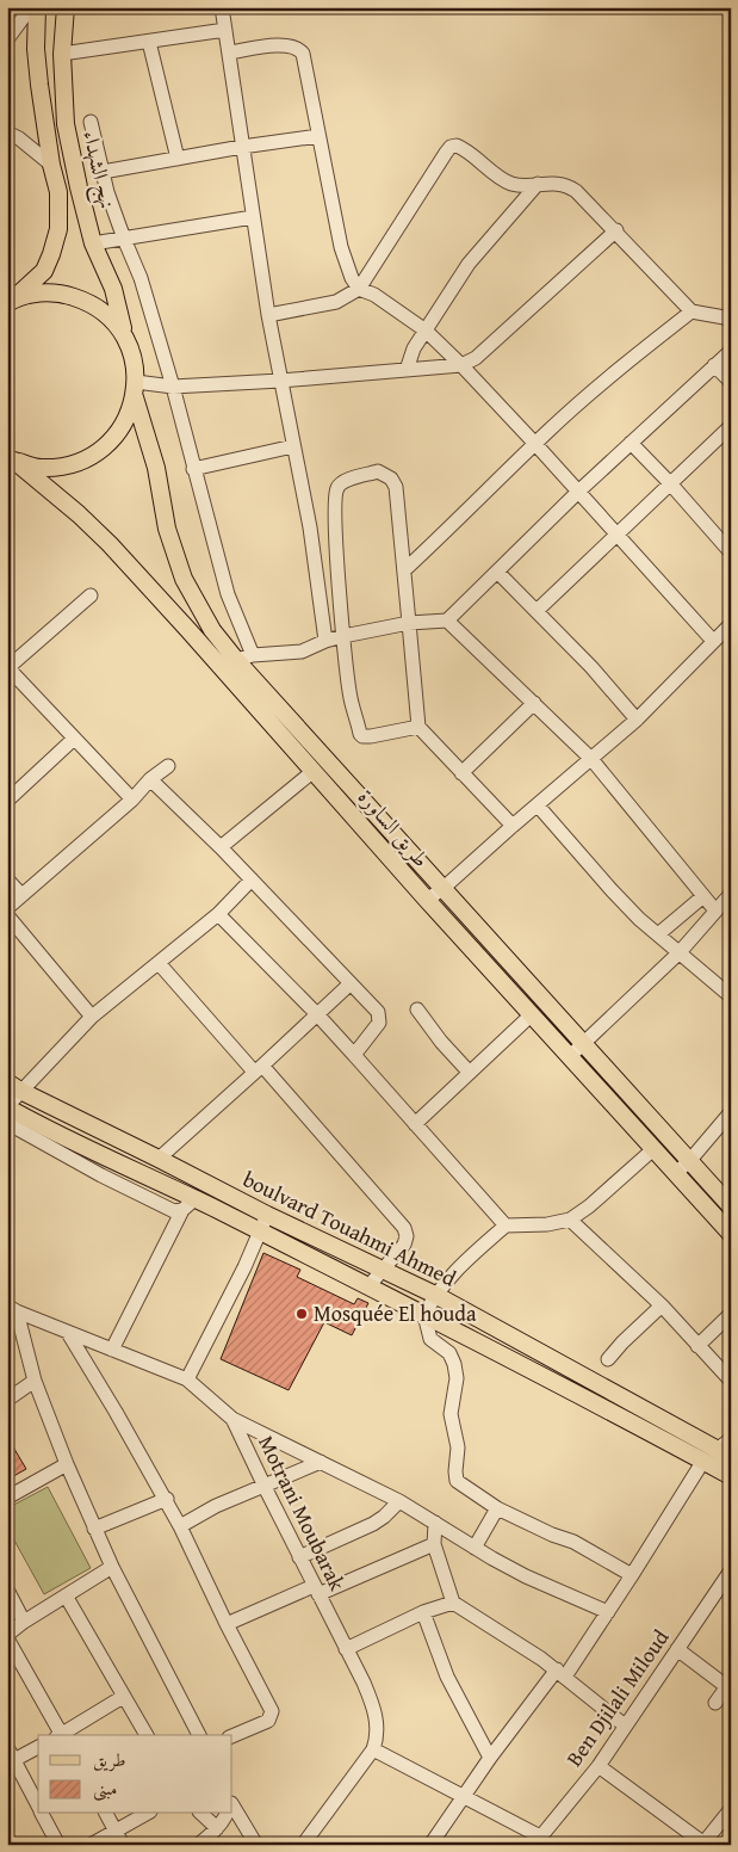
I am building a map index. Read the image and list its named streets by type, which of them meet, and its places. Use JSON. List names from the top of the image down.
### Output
{
  "streets": {
    "main road": ["نهج الشهداء", "طريق الساورة", "boulvard Touahmi Ahmed"],
    "street": ["Motrani Moubarak", "Ben Djilali Miloud"]
  },
  "crossings": [
    ["نهج الشهداء", "طريق الساورة"]
  ],
  "places": ["Mosquée El houda"],
  "legend": ["طريق", "مبنى"]
}
